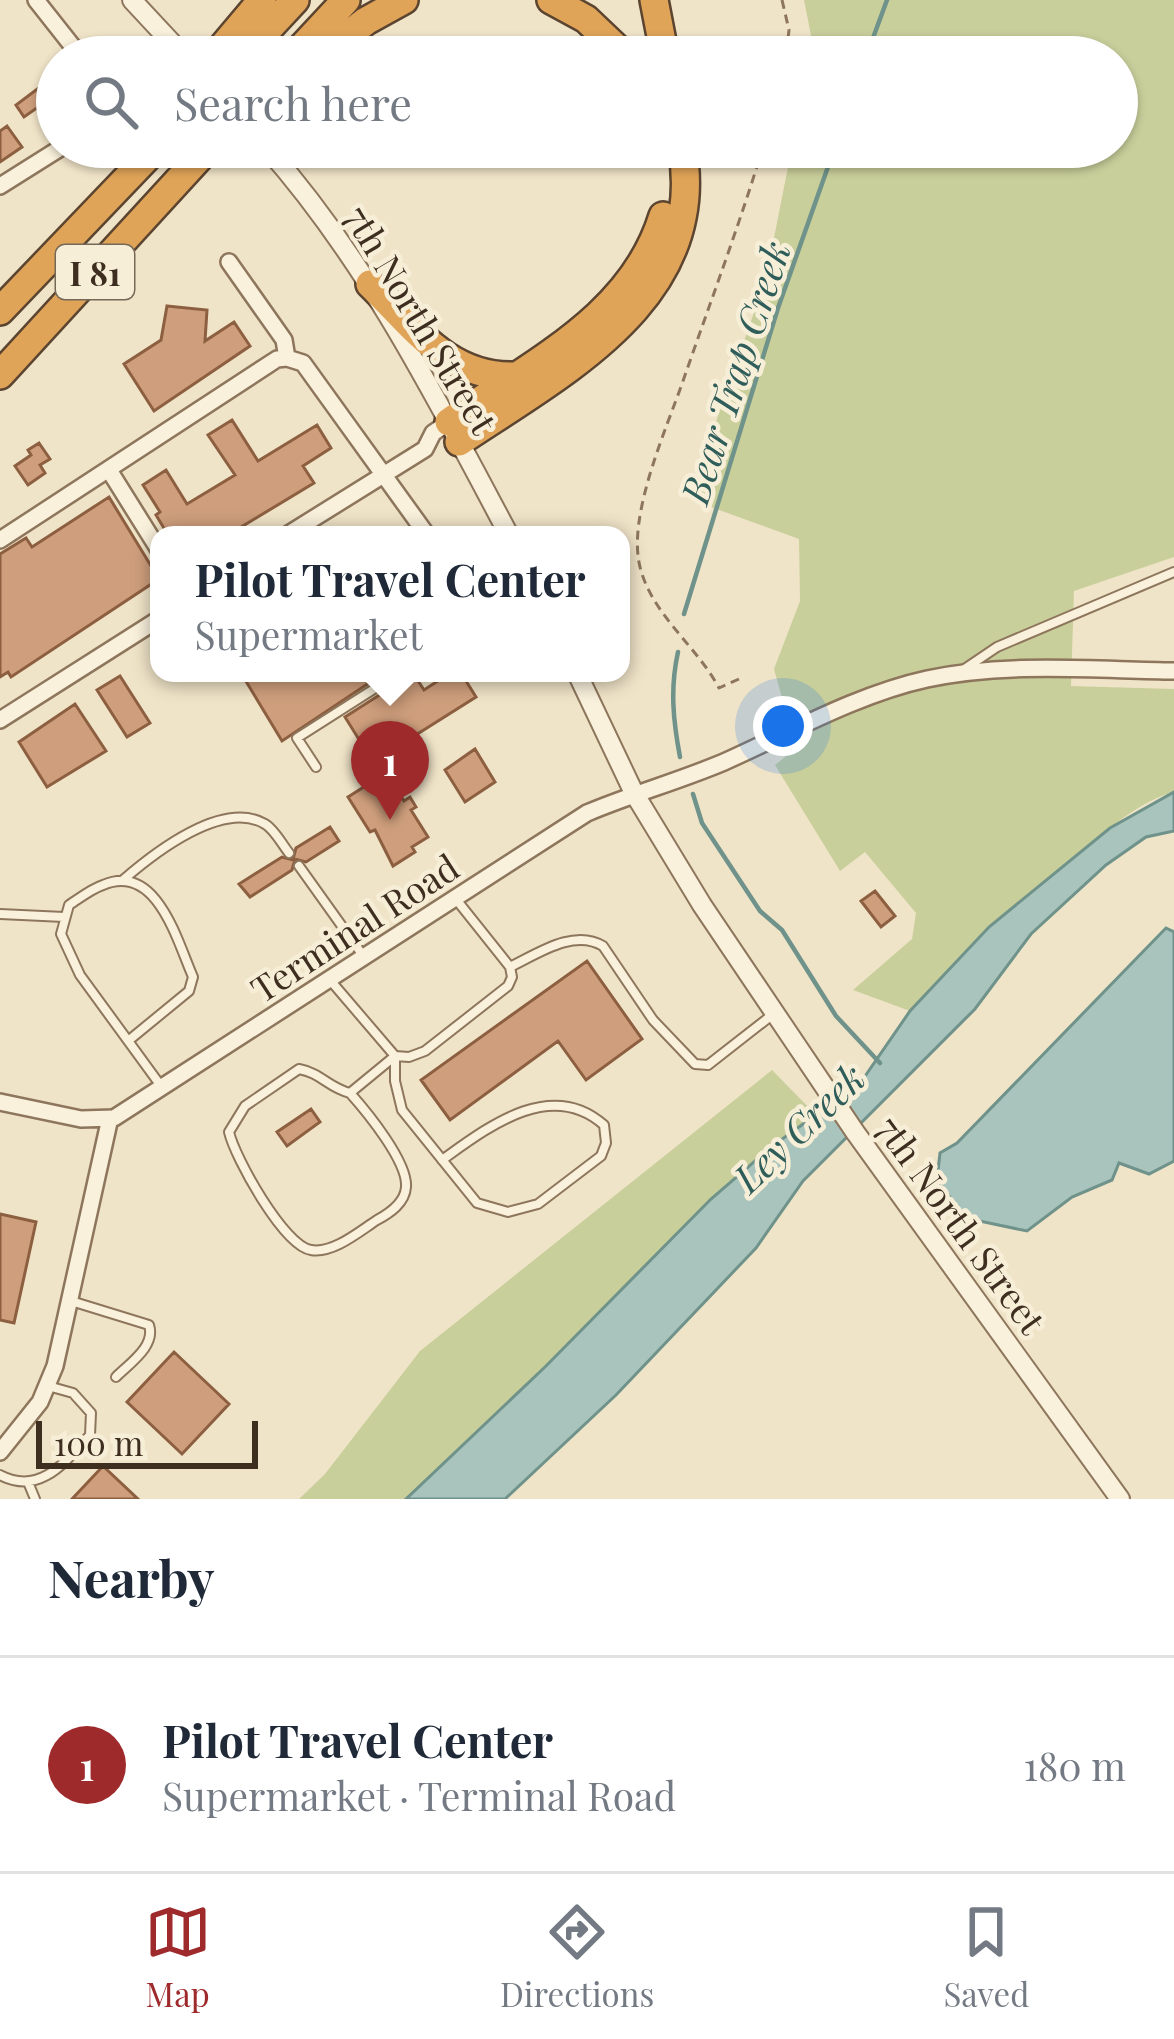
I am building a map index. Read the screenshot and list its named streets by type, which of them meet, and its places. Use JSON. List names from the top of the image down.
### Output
{
  "streets": {
    "highway": ["I 81"],
    "street": ["7th North Street", "Terminal Road"]
  },
  "crossings": [
    ["7th North Street", "Terminal Road"]
  ],
  "water": ["Bear Trap Creek", "Ley Creek"],
  "scale_bar": "100 m",
  "page": {
    "search": "Search here",
    "popup": ["Pilot Travel Center", "Supermarket"],
    "pins": "1",
    "scale": "100 m",
    "heading": "Nearby",
    "list": [
      {
        "mark": "1",
        "name": "Pilot Travel Center",
        "note": "Supermarket · Terminal Road",
        "value": "180 m"
      }
    ],
    "nav": ["Map", "Directions", "Saved"]
  }
}
